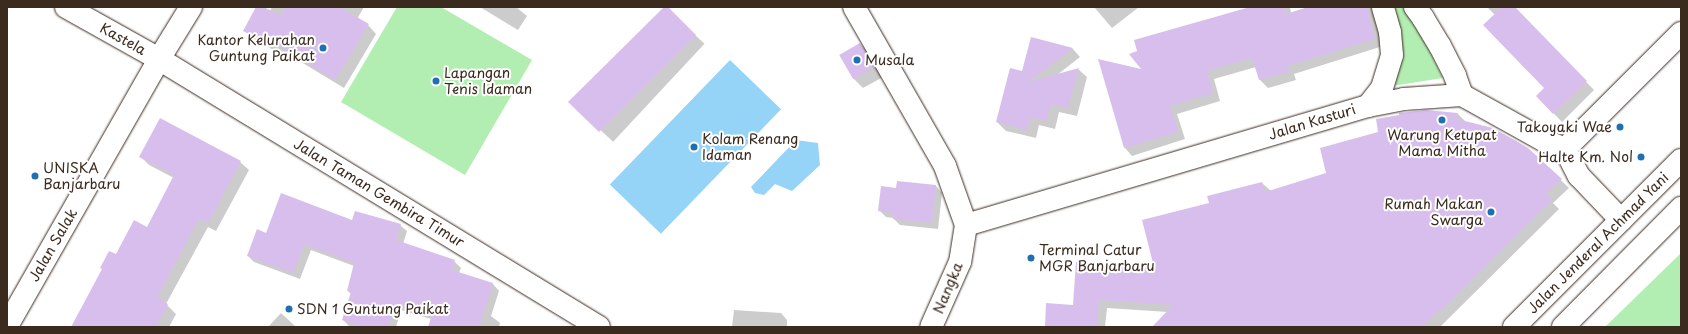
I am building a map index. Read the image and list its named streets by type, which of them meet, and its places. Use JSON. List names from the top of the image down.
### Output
{
  "streets": {
    "main road": [
      "Kastela",
      "Jalan Kasturi",
      "Jalan Taman Gembira Timur",
      "Jalan Jenderal Achmad Yani",
      "Jalan Salak",
      "Nangka"
    ]
  },
  "crossings": [
    ["Kastela", "Jalan Taman Gembira Timur"],
    ["Kastela", "Jalan Salak"],
    ["Jalan Kasturi", "Nangka"],
    ["Jalan Taman Gembira Timur", "Jalan Salak"]
  ],
  "places": [
    "Kantor Kelurahan Guntung Paikat",
    "Musala",
    "Lapangan Tenis Idaman",
    "Warung Ketupat Mama Mitha",
    "Takoyaki Wae",
    "Kolam Renang Idaman",
    "Halte Km. Nol",
    "UNISKA Banjarbaru",
    "Rumah Makan Swarga",
    "Terminal Catur MGR Banjarbaru",
    "SDN 1 Guntung Paikat"
  ]
}
